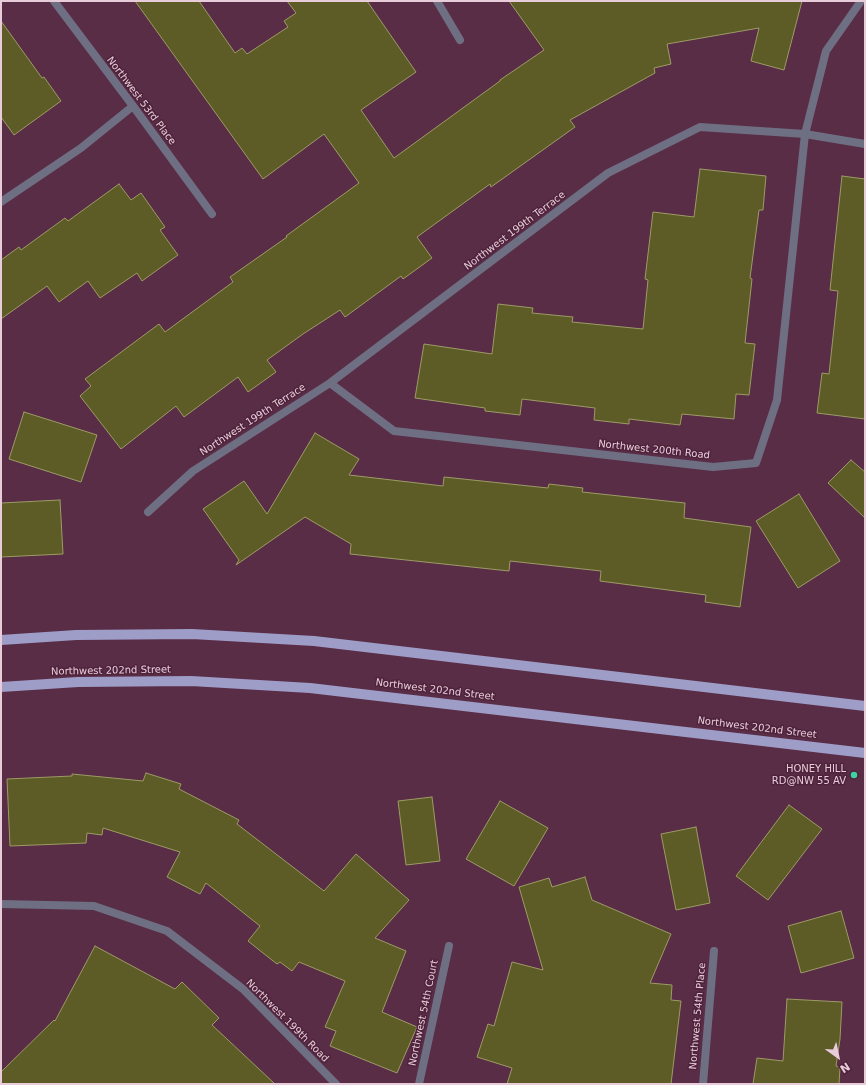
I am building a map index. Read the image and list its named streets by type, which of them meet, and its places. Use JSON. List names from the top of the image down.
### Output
{
  "streets": {
    "main road": ["Northwest 202nd Street"],
    "street": [
      "Northwest 53rd Place",
      "Northwest 199th Terrace",
      "Northwest 200th Road",
      "Northwest 54th Court",
      "Northwest 54th Place",
      "Northwest 199th Road"
    ]
  },
  "crossings": [
    ["Northwest 199th Terrace", "Northwest 200th Road"]
  ],
  "places": ["HONEY HILL RD@NW 55 AV"],
  "north": "bottom right"
}
